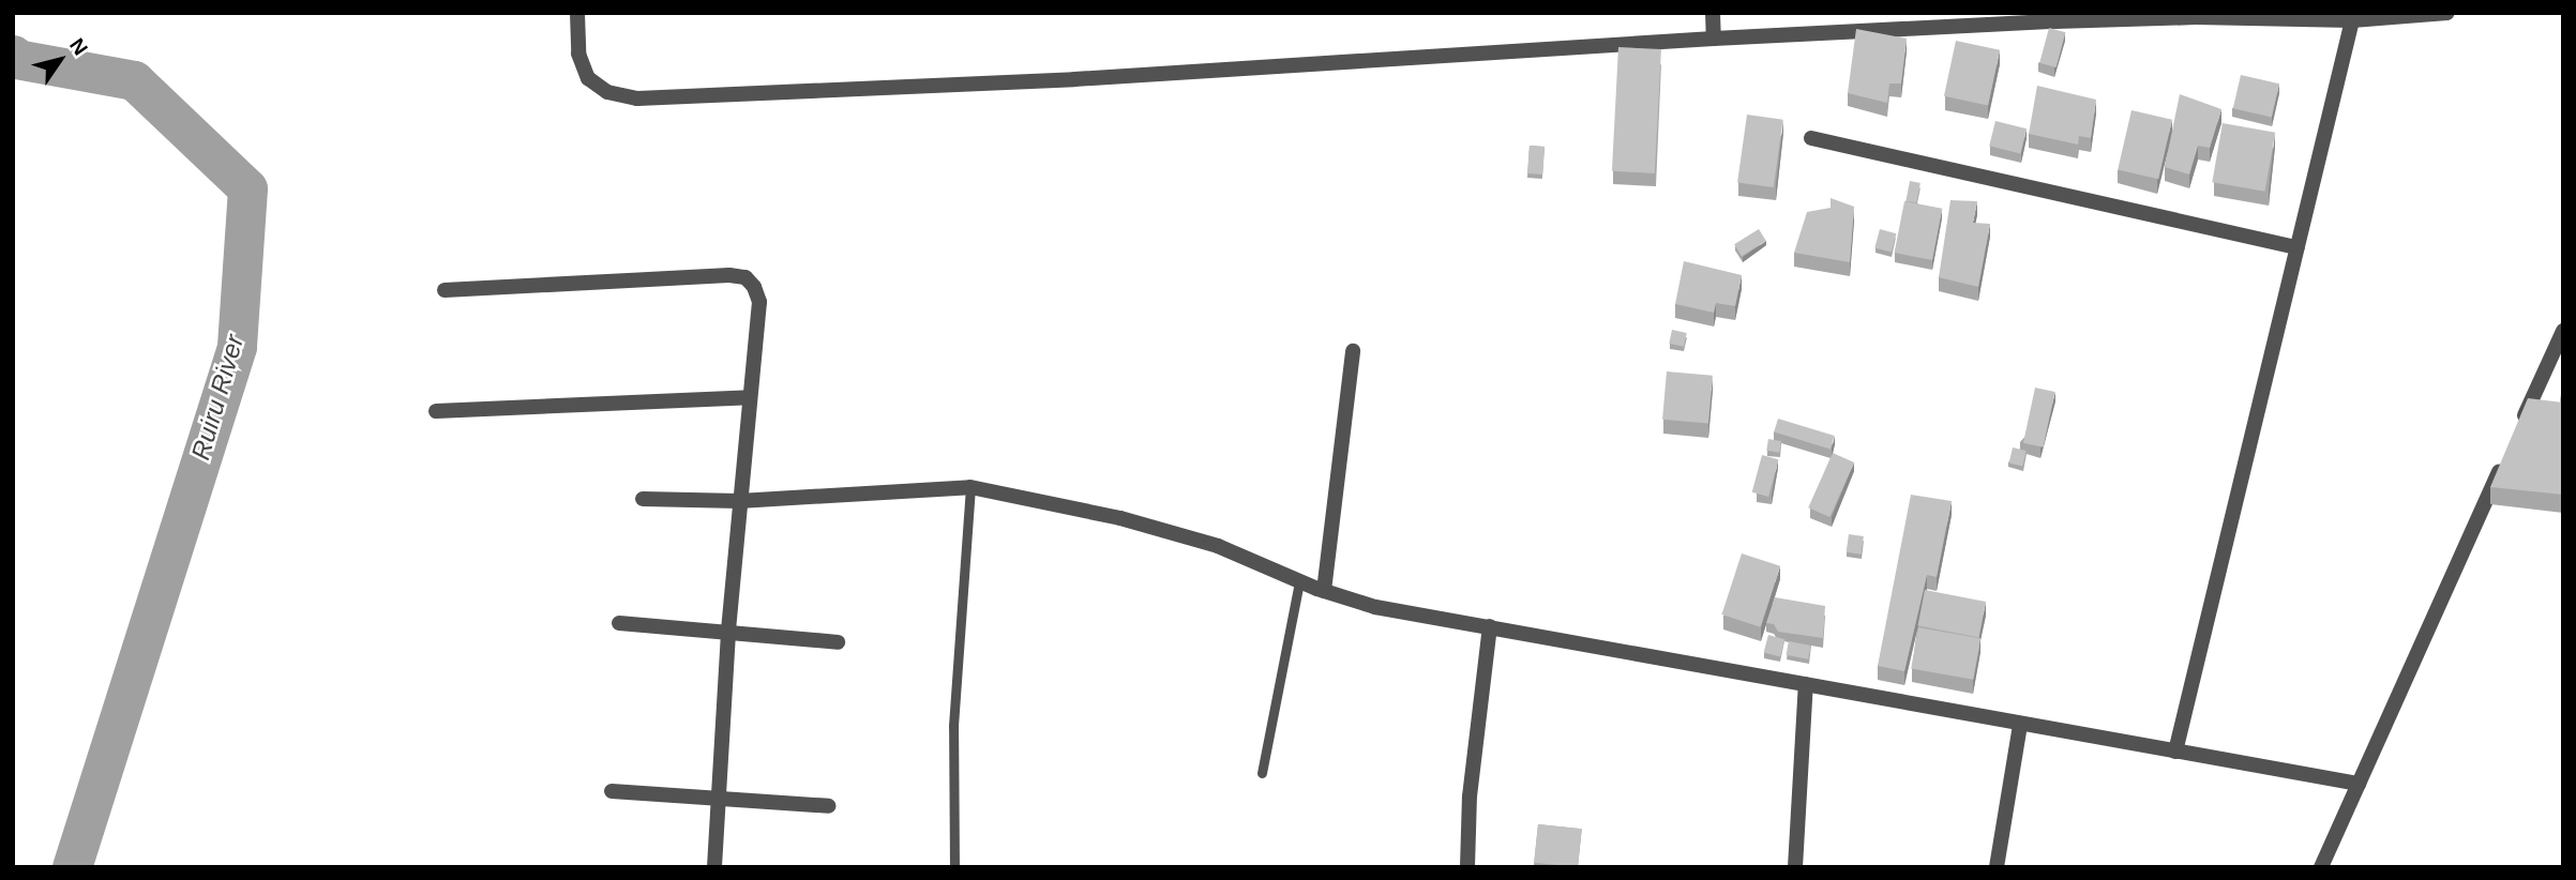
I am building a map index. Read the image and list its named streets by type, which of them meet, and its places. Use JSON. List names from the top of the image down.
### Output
{
  "water": ["Ruiru River"],
  "north": "top right"
}
